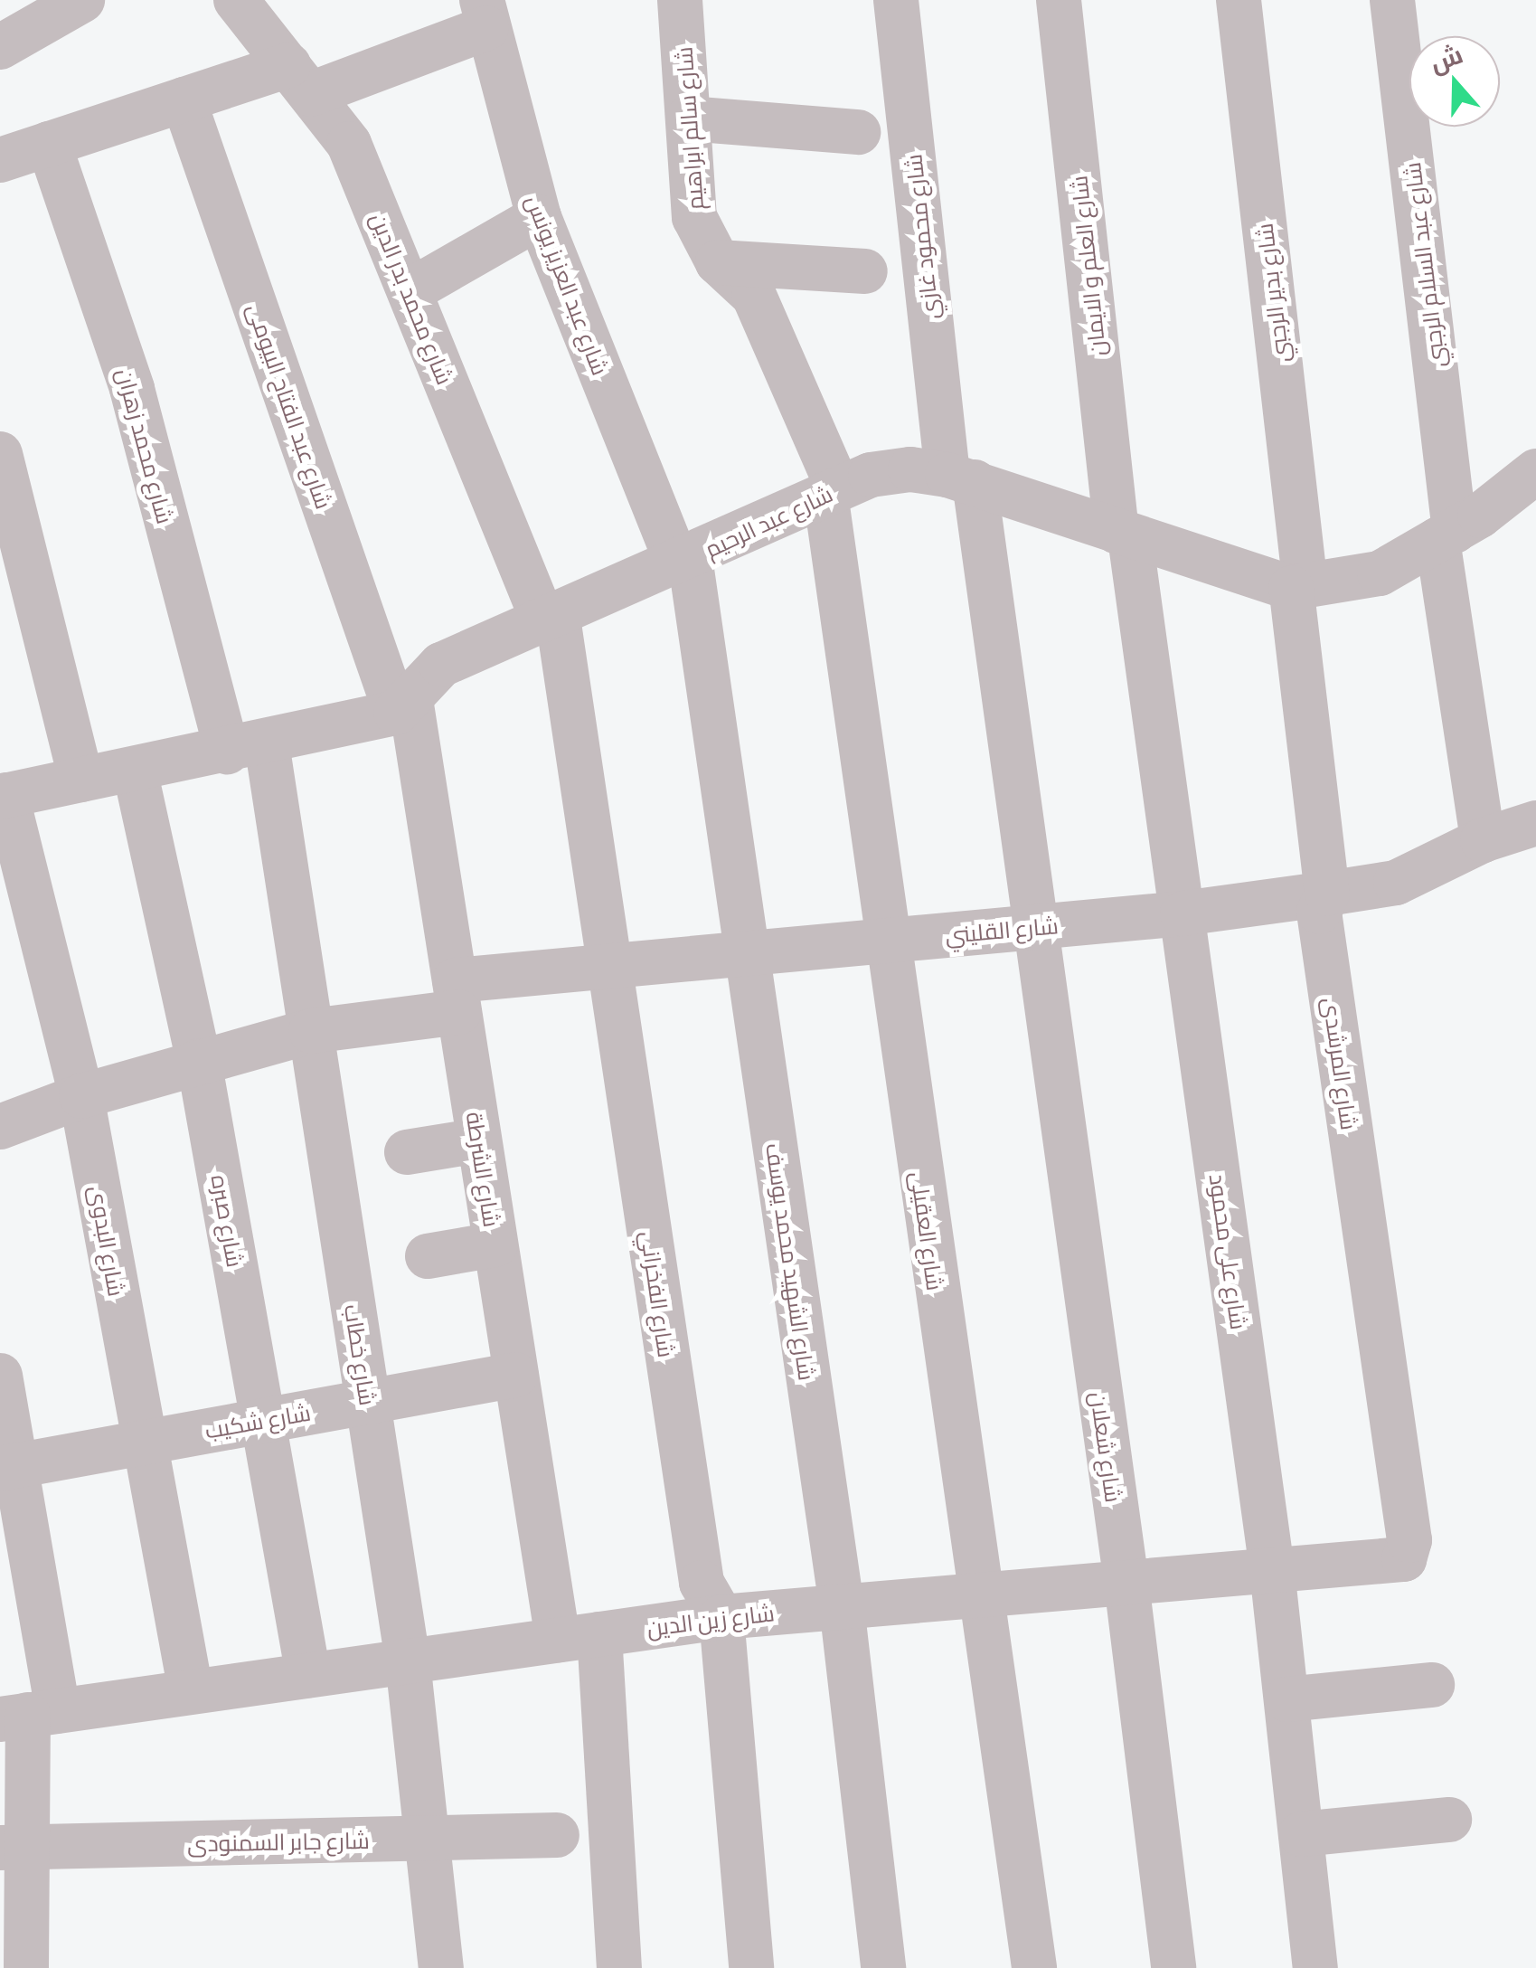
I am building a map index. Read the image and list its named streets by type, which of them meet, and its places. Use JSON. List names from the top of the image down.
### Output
{
  "streets": {
    "street": [
      "شارع سالم ابراهيم",
      "شارع محمود غازي",
      "شارع عبد السلام الرجبي",
      "شارع العلم و الايمان",
      "شارع عبد العزيز يونس",
      "شارع بدير الرجبي",
      "شارع محمد بدر الدين",
      "شارع عبد الفتاح البيومى",
      "شارع محمد زهران",
      "شارع عبد الرحيم",
      "شارع القليني",
      "شارع المرشدى",
      "شارع الشرطة",
      "شارع صبره",
      "شارع العقيلى",
      "شارع البدوى",
      "شارع على محمود",
      "شارع الشهيد محمد يوسف",
      "شارع الفخراني",
      "شارع خطاب",
      "شارع شكيب",
      "شارع شعلان",
      "شارع زين الدين",
      "شارع جابر السمنودى"
    ]
  },
  "crossings": [
    ["شارع سالم ابراهيم", "شارع عبد الرحيم"],
    ["شارع سالم ابراهيم", "شارع العقيلى"],
    ["شارع محمود غازي", "شارع عبد الرحيم"],
    ["شارع محمود غازي", "شارع القليني"],
    ["شارع محمود غازي", "شارع شعلان"],
    ["شارع عبد السلام الرجبي", "شارع عبد الرحيم"],
    ["شارع عبد السلام الرجبي", "شارع القليني"],
    ["شارع العلم و الايمان", "شارع عبد الرحيم"],
    ["شارع العلم و الايمان", "شارع على محمود"],
    ["شارع عبد العزيز يونس", "شارع عبد الرحيم"],
    ["شارع عبد العزيز يونس", "شارع الشهيد محمد يوسف"],
    ["شارع بدير الرجبي", "شارع عبد الرحيم"],
    ["شارع بدير الرجبي", "شارع المرشدى"],
    ["شارع محمد بدر الدين", "شارع عبد الرحيم"],
    ["شارع محمد بدر الدين", "شارع الفخراني"],
    ["شارع عبد الفتاح البيومى", "شارع عبد الرحيم"],
    ["شارع عبد الفتاح البيومى", "شارع الشرطة"],
    ["شارع محمد زهران", "شارع خطاب"],
    ["شارع عبد الرحيم", "شارع المرشدى"],
    ["شارع عبد الرحيم", "شارع الشرطة"],
    ["شارع عبد الرحيم", "شارع العقيلى"],
    ["شارع عبد الرحيم", "شارع على محمود"],
    ["شارع عبد الرحيم", "شارع الشهيد محمد يوسف"],
    ["شارع عبد الرحيم", "شارع الفخراني"],
    ["شارع القليني", "شارع المرشدى"],
    ["شارع القليني", "شارع الشرطة"],
    ["شارع القليني", "شارع صبره"],
    ["شارع القليني", "شارع العقيلى"],
    ["شارع القليني", "شارع البدوى"],
    ["شارع القليني", "شارع على محمود"],
    ["شارع القليني", "شارع الشهيد محمد يوسف"],
    ["شارع القليني", "شارع الفخراني"],
    ["شارع القليني", "شارع خطاب"],
    ["شارع القليني", "شارع شعلان"],
    ["شارع المرشدى", "شارع زين الدين"],
    ["شارع الشرطة", "شارع شكيب"],
    ["شارع الشرطة", "شارع زين الدين"],
    ["شارع صبره", "شارع شكيب"],
    ["شارع صبره", "شارع زين الدين"],
    ["شارع العقيلى", "شارع زين الدين"],
    ["شارع البدوى", "شارع شكيب"],
    ["شارع البدوى", "شارع زين الدين"],
    ["شارع على محمود", "شارع زين الدين"],
    ["شارع الشهيد محمد يوسف", "شارع زين الدين"],
    ["شارع الفخراني", "شارع زين الدين"],
    ["شارع خطاب", "شارع شكيب"],
    ["شارع خطاب", "شارع زين الدين"],
    ["شارع خطاب", "شارع جابر السمنودى"],
    ["شارع شعلان", "شارع زين الدين"]
  ],
  "north": "top"
}
